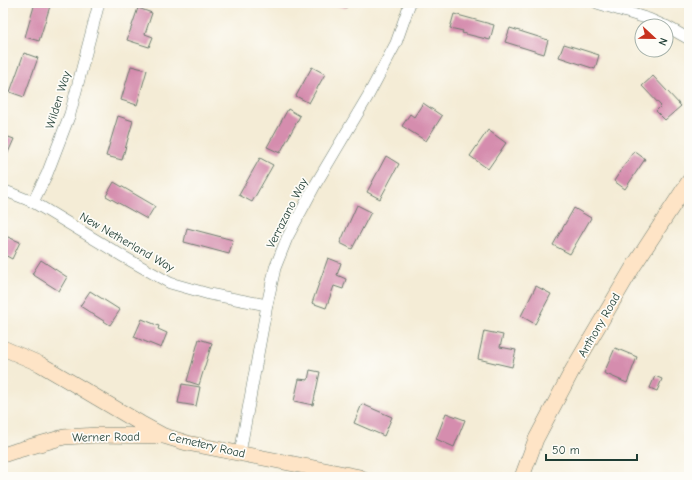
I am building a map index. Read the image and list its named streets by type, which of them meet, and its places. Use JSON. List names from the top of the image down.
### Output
{
  "streets": {
    "street": [
      "Wilden Way",
      "Verrazano Way",
      "New Netherland Way",
      "Anthony Road",
      "Werner Road",
      "Cemetery Road"
    ]
  },
  "crossings": [
    ["Wilden Way", "New Netherland Way"],
    ["Verrazano Way", "New Netherland Way"],
    ["Verrazano Way", "Cemetery Road"],
    ["Werner Road", "Cemetery Road"]
  ],
  "scale_bar": "50 m",
  "north": "right"
}
